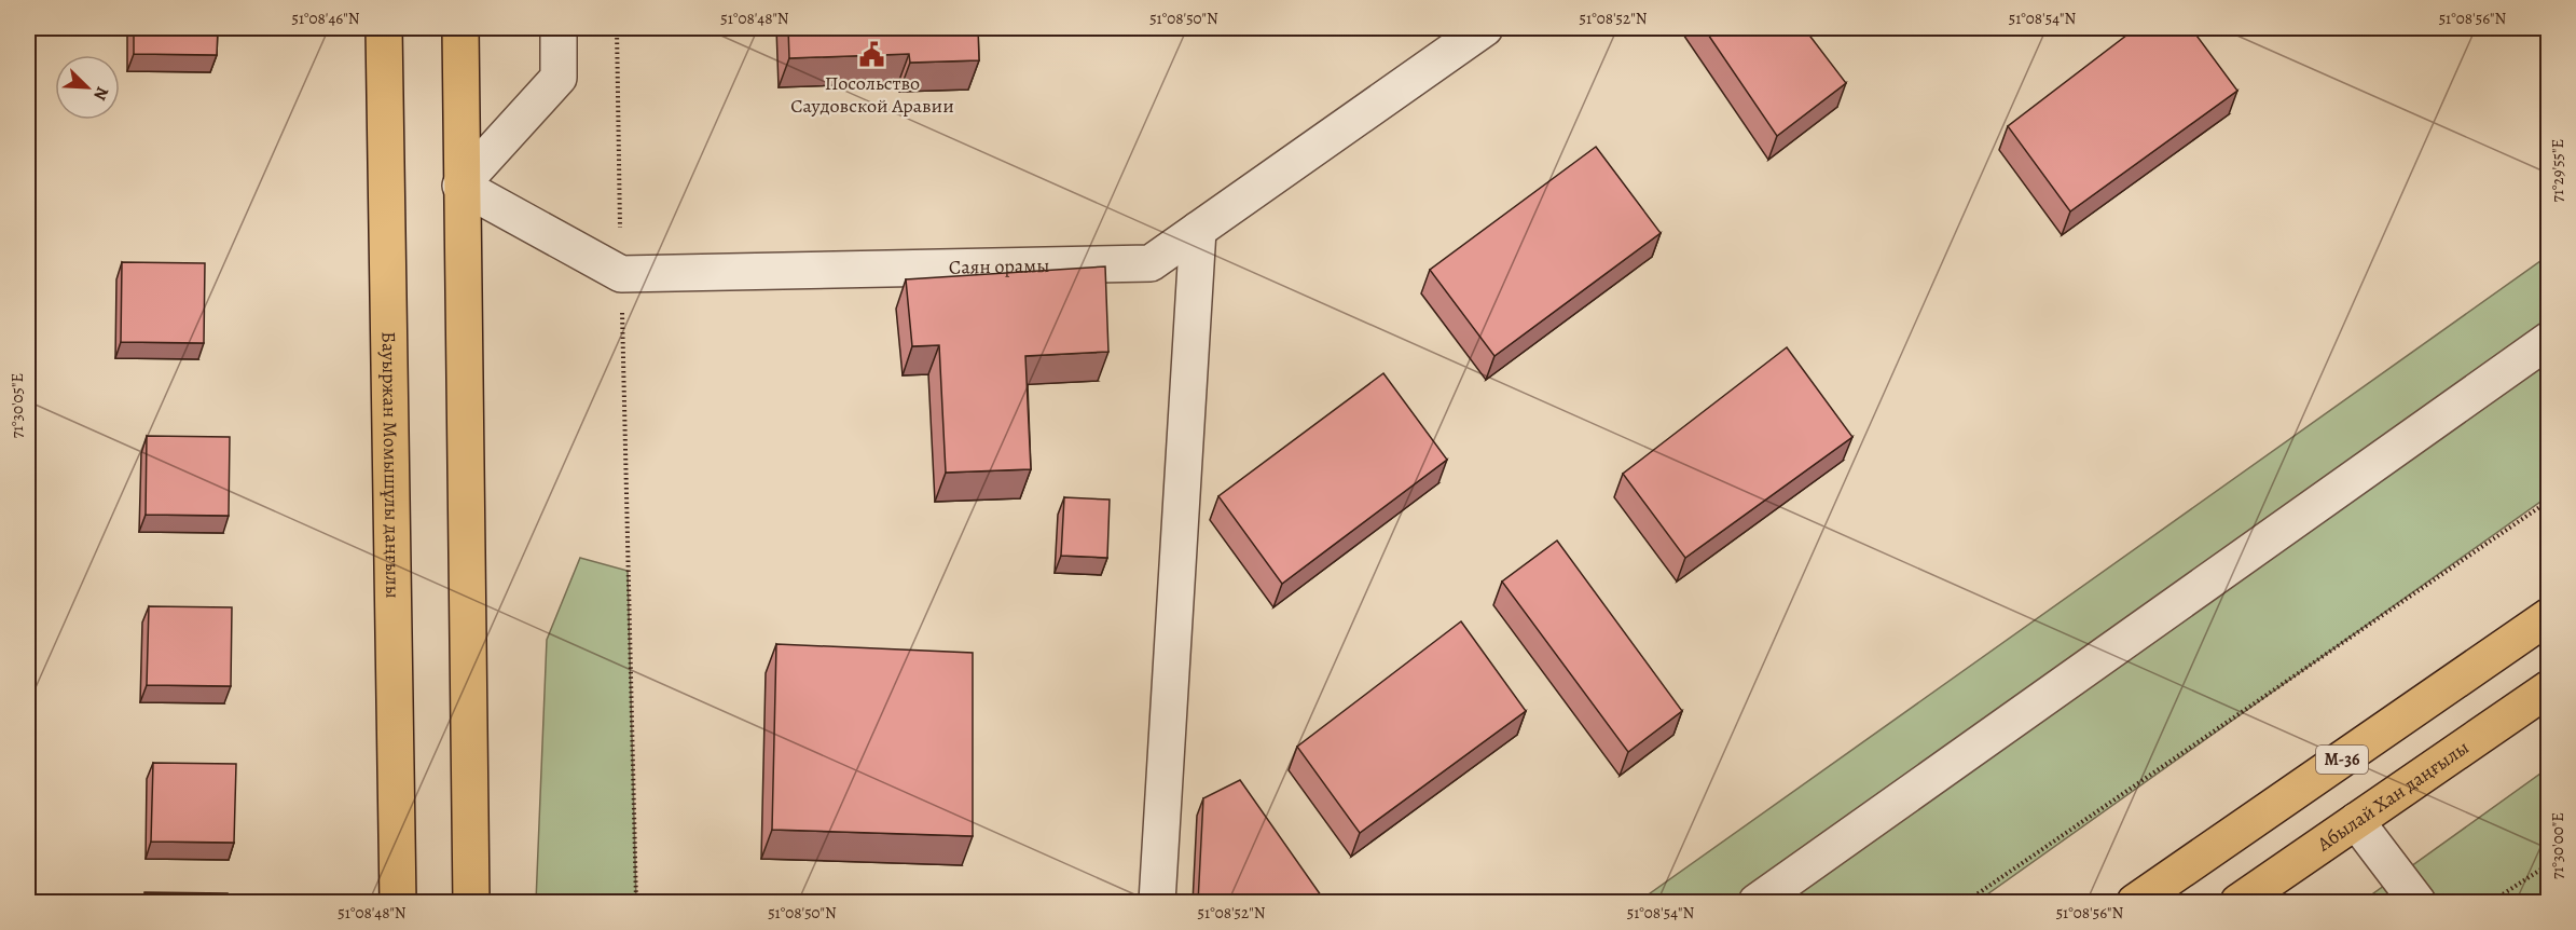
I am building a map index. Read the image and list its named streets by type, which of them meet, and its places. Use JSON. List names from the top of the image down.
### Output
{
  "streets": {
    "main road": ["Бауыржан Момышұлы даңғылы", "M-36", "Абылай Хан даңғылы"],
    "street": ["Саян орамы"]
  },
  "places": {
    "public building": ["Посольство Саудовской Аравии"]
  },
  "north": "bottom right",
  "coordinates": [
    "51°08'46\"N",
    "51°08'48\"N",
    "51°08'50\"N",
    "51°08'52\"N",
    "51°08'54\"N",
    "51°08'56\"N",
    "71°29'55\"E",
    "71°30'05\"E",
    "71°30'00\"E"
  ]
}
